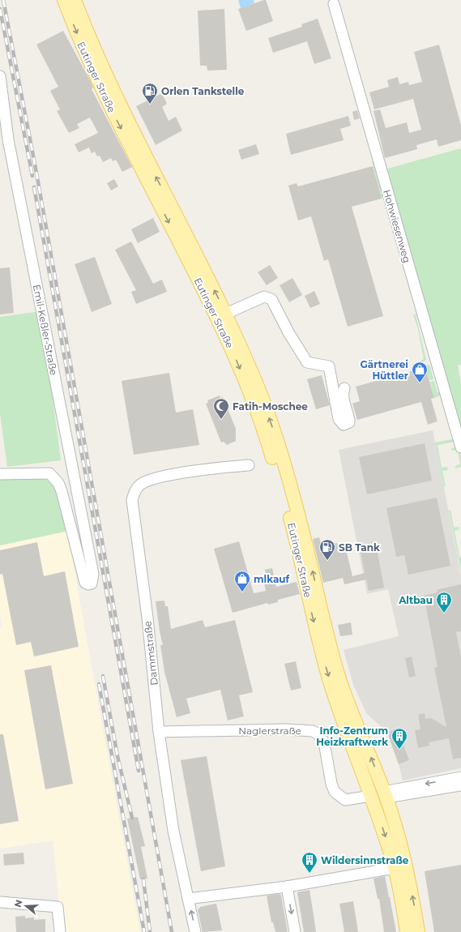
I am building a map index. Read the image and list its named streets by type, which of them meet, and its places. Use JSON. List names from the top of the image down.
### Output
{
  "streets": {
    "main road": ["Eutinger Straße"],
    "street": [
      "Hohwiesenweg",
      "Emil-Keßler-Straße",
      "Dammstraße",
      "Naglerstraße"
    ]
  },
  "crossings": [
    ["Eutinger Straße", "Naglerstraße"],
    ["Dammstraße", "Naglerstraße"]
  ],
  "places": {
    "fuel station": ["Orlen Tankstelle", "SB Tank"],
    "shop": ["Gärtnerei Hüttler", "mlkauf"],
    "mosque": ["Fatih-Moschee"],
    "building": ["Altbau", "Info-Zentrum Heizkraftwerk", "Wildersinnstraße"]
  },
  "north": "left"
}
